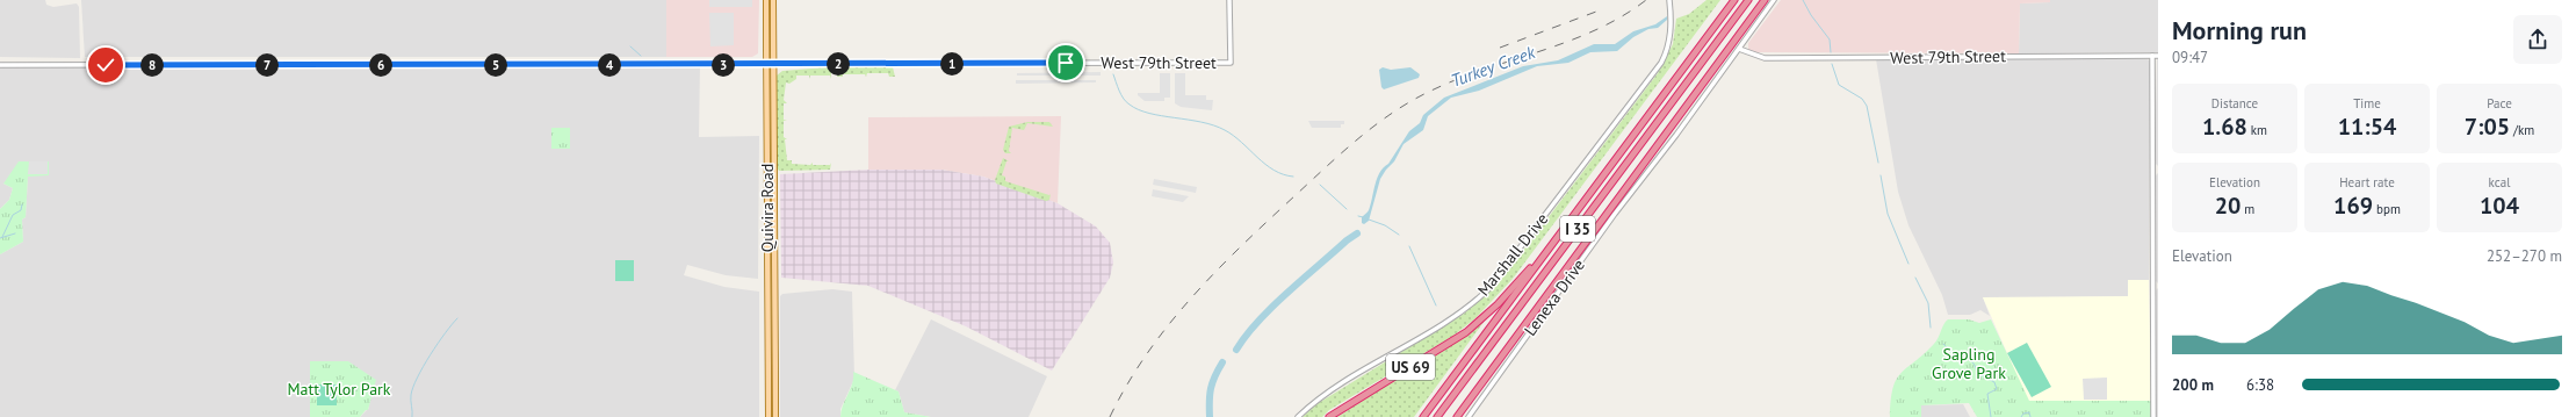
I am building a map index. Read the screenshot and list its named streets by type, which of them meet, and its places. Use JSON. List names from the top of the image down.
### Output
{
  "streets": {
    "highway": ["I 35", "US 69"],
    "main road": ["Quivira Road"],
    "street": ["West 79th Street", "Marshall Drive", "Lenexa Drive"]
  },
  "crossings": [
    ["West 79th Street", "Quivira Road"],
    ["West 79th Street", "Lenexa Drive"],
    ["I 35", "US 69"]
  ],
  "water": ["Turkey Creek"],
  "parks": ["Sapling Grove Park", "Matt Tylor Park"],
  "page": {
    "heading": ["Morning run", "09:47"],
    "pins": [
      "1",
      "2",
      "3",
      "4",
      "5",
      "6",
      "7",
      "8"
    ],
    "stats": [
      ["Distance", "1.68 km"],
      ["Time", "11:54"],
      ["Pace", "7:05 /km"],
      ["Elevation", "20 m"],
      ["Heart rate", "169 bpm"],
      ["kcal", "104"]
    ],
    "chart": ["Elevation", "252–270 m"],
    "list": [
      {
        "name": "200 m",
        "note": "6:38"
      }
    ]
  }
}
